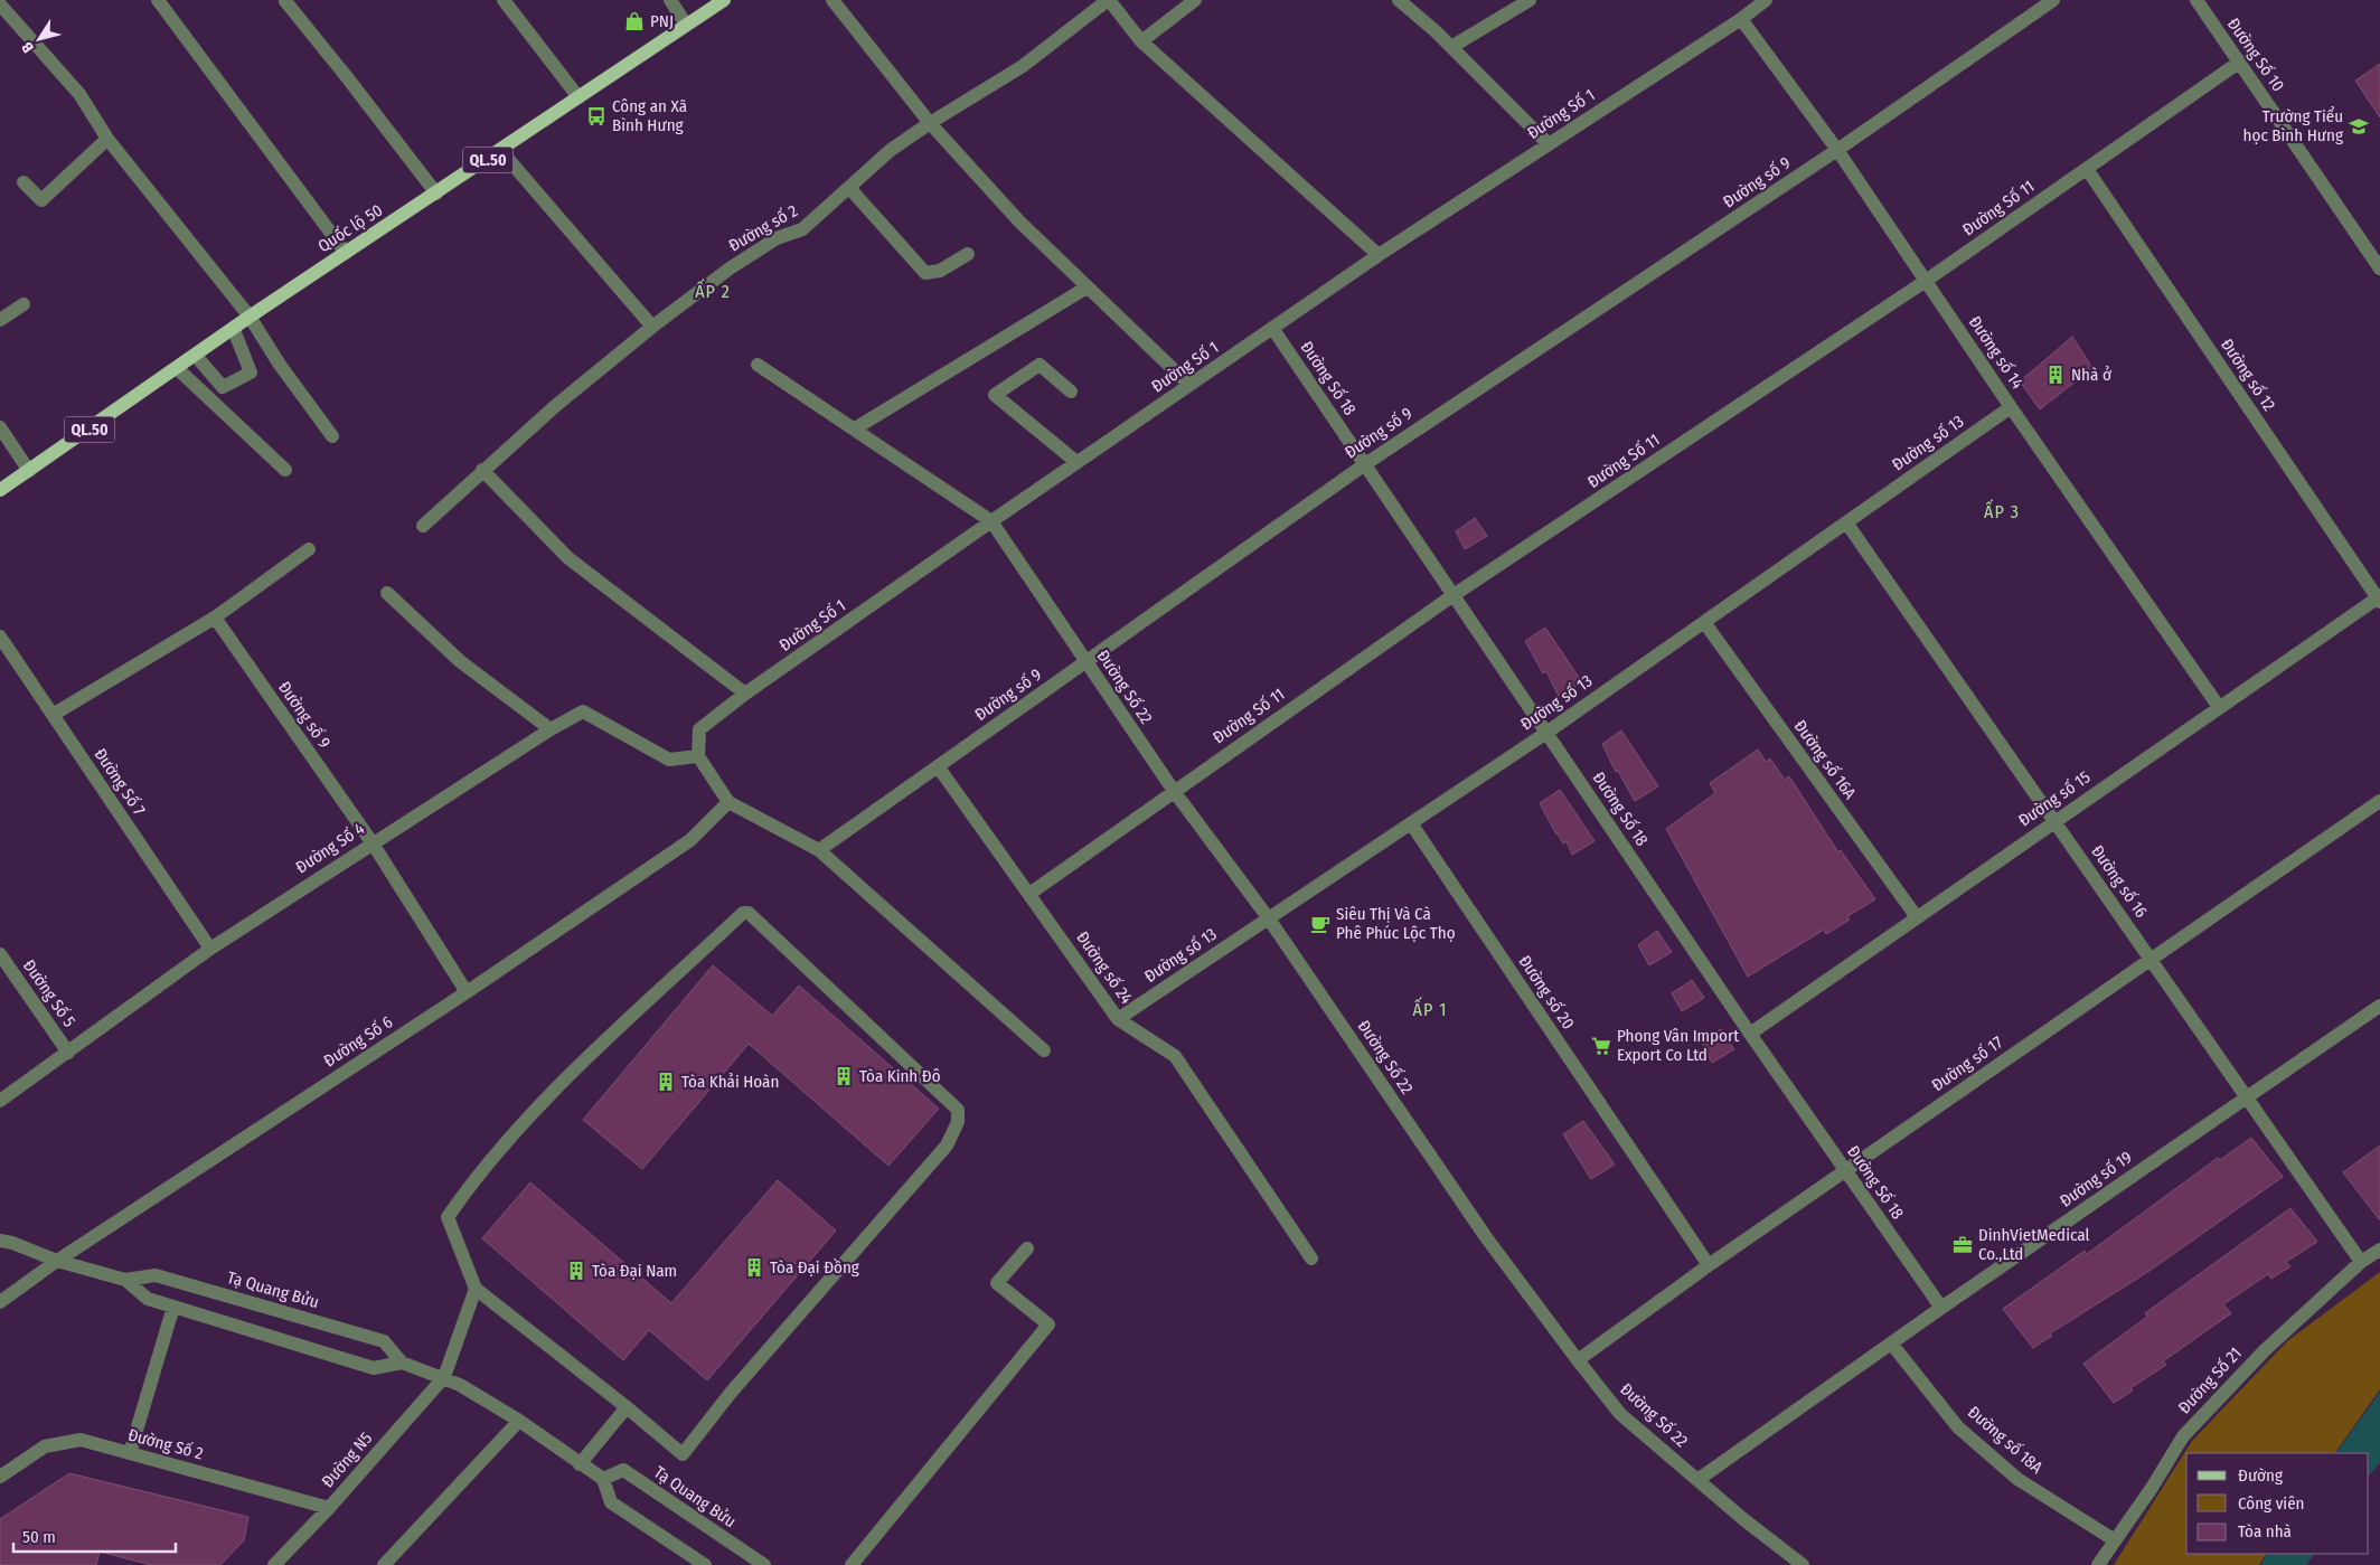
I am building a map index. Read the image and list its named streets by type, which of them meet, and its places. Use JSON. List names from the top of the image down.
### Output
{
  "streets": {
    "main road": ["QL.50", "Quốc lộ 50"],
    "street": [
      "Đường Số 10",
      "Đường Số 1",
      "Đường số 9",
      "Đường Số 11",
      "Đường số 2",
      "Đường số 14",
      "Đường số 12",
      "Đường Số 18",
      "Đường số 13",
      "Đường Số 22",
      "Đường số 16A",
      "Đường Số 7",
      "Đường số 15",
      "Đường Số 4",
      "Đường số 16",
      "Đường số 24",
      "Đường số 20",
      "Đường Số 5",
      "Đường Số 6",
      "Đường số 17",
      "Đường số 19",
      "Tạ Quang Bửu",
      "Đường Số 21",
      "Đường số 18A",
      "Đường Số 2",
      "Đường N5"
    ]
  },
  "crossings": [
    ["Đường Số 10", "Đường Số 11"],
    ["Đường Số 1", "Đường số 2"],
    ["Đường Số 1", "Đường số 14"],
    ["Đường Số 1", "Đường Số 18"],
    ["Đường Số 1", "Đường Số 22"],
    ["Đường Số 1", "Đường Số 4"],
    ["Đường số 9", "Đường số 14"],
    ["Đường số 9", "Đường Số 18"],
    ["Đường số 9", "Đường Số 22"],
    ["Đường số 9", "Đường Số 4"],
    ["Đường số 9", "Đường số 24"],
    ["Đường số 9", "Đường Số 6"],
    ["Đường Số 11", "Đường số 14"],
    ["Đường Số 11", "Đường số 12"],
    ["Đường Số 11", "Đường Số 18"],
    ["Đường Số 11", "Đường Số 22"],
    ["Đường Số 11", "Đường số 24"],
    ["Đường số 14", "Đường số 13"],
    ["Đường số 14", "Đường số 15"],
    ["Đường số 12", "Đường số 15"],
    ["Đường Số 18", "Đường số 13"],
    ["Đường Số 18", "Đường số 15"],
    ["Đường Số 18", "Đường số 17"],
    ["Đường Số 18", "Đường số 19"],
    ["Đường số 13", "Đường Số 22"],
    ["Đường số 13", "Đường số 16A"],
    ["Đường số 13", "Đường số 16"],
    ["Đường số 13", "Đường số 24"],
    ["Đường số 13", "Đường số 20"],
    ["Đường Số 22", "Đường số 17"],
    ["Đường Số 22", "Đường số 19"],
    ["Đường số 16A", "Đường số 15"],
    ["Đường Số 7", "Đường Số 4"],
    ["Đường số 15", "Đường số 16"],
    ["Đường Số 4", "Đường Số 5"],
    ["Đường số 16", "Đường số 17"],
    ["Đường số 16", "Đường số 19"],
    ["Đường số 16", "Đường Số 21"],
    ["Đường số 20", "Đường số 17"],
    ["Đường Số 6", "Tạ Quang Bửu"],
    ["Đường số 19", "Đường số 18A"],
    ["Đường Số 21", "Đường số 18A"],
    ["Đường Số 2", "Đường N5"]
  ],
  "districts": ["ẤP 2", "ẤP 3", "ẤP 1"],
  "places": {
    "shop": ["PNJ"],
    "bus stop": ["Công an Xã Bình Hưng"],
    "school or university": ["Trường Tiểu học Bình Hưng"],
    "building": [
      "Nhà ở",
      "Tòa Kinh Đô",
      "Tòa Khải Hoàn",
      "Tòa Đại Đồng",
      "Tòa Đại Nam"
    ],
    "cafe": ["Siêu Thị Và Cà Phê Phúc Lộc Thọ"],
    "supermarket": ["Phong Vân Import Export Co Ltd"],
    "office": ["DinhVietMedical Co.,Ltd"]
  },
  "legend": ["Đường", "Công viên", "Tòa nhà"],
  "scale_bar": "50 m",
  "north": "bottom left"
}
